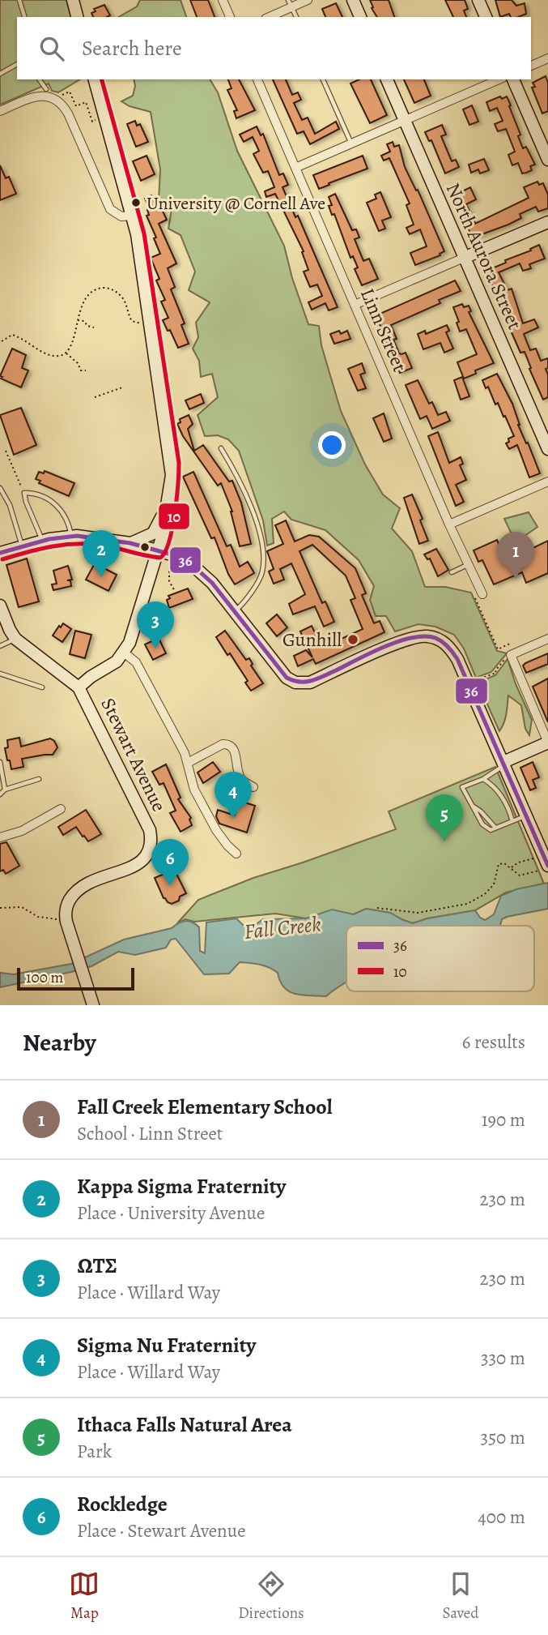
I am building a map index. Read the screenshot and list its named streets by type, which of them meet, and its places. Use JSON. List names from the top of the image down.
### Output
{
  "streets": {
    "street": ["North Aurora Street", "Linn Street", "Stewart Avenue"]
  },
  "water": ["Fall Creek"],
  "places": ["University @ Cornell Ave", "Gunhill"],
  "lines": ["transit line 10", "transit line 36"],
  "legend": ["36", "10"],
  "scale_bar": "100 m",
  "page": {
    "search": "Search here",
    "pins": [
      "2",
      "1",
      "3",
      "4",
      "5",
      "6"
    ],
    "scale": "100 m",
    "heading": ["Nearby", "6 results"],
    "list": [
      {
        "mark": "1",
        "name": "Fall Creek Elementary School",
        "note": "School · Linn Street",
        "value": "190 m"
      },
      {
        "mark": "2",
        "name": "Kappa Sigma Fraternity",
        "note": "Place · University Avenue",
        "value": "230 m"
      },
      {
        "mark": "3",
        "name": "ΩΤΣ",
        "note": "Place · Willard Way",
        "value": "230 m"
      },
      {
        "mark": "4",
        "name": "Sigma Nu Fraternity",
        "note": "Place · Willard Way",
        "value": "330 m"
      },
      {
        "mark": "5",
        "name": "Ithaca Falls Natural Area",
        "note": "Park",
        "value": "350 m"
      },
      {
        "mark": "6",
        "name": "Rockledge",
        "note": "Place · Stewart Avenue",
        "value": "400 m"
      }
    ],
    "nav": ["Map", "Directions", "Saved"]
  }
}
